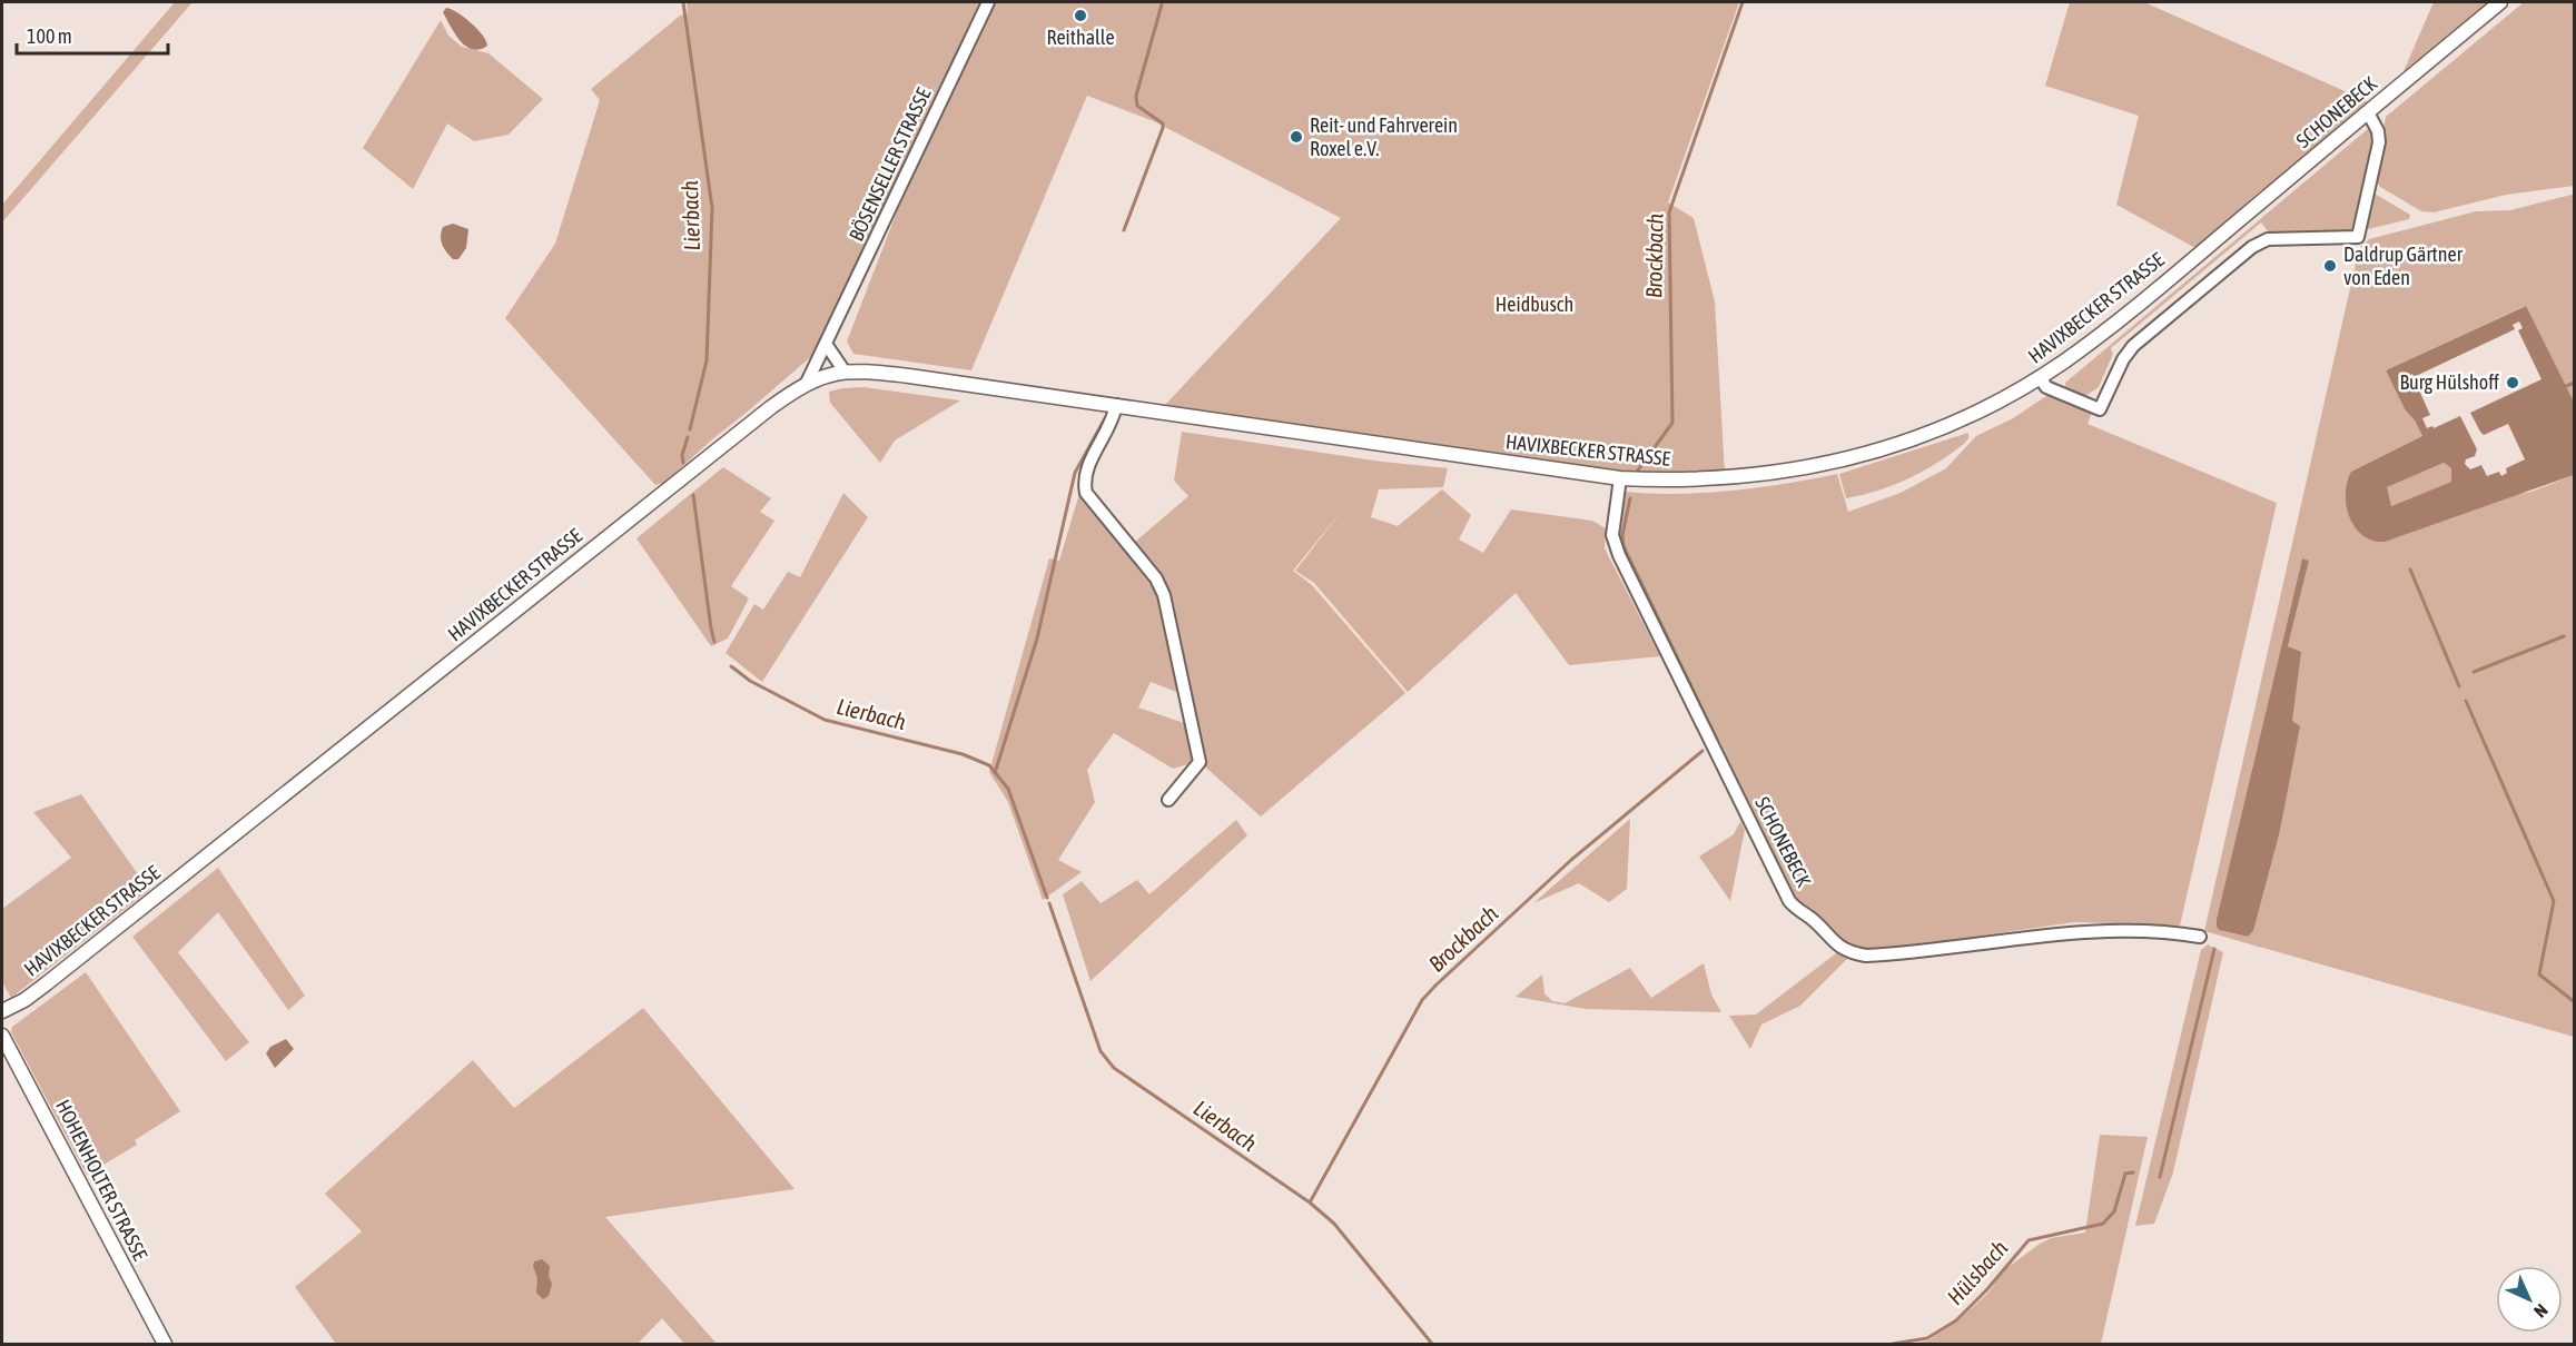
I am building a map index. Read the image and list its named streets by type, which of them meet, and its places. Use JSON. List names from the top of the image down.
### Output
{
  "streets": {
    "main road": ["SCHONEBECK", "HAVIXBECKER STRASSE", "HOHENHOLTER STRASSE"],
    "street": ["BÖSENSELLER STRASSE"]
  },
  "crossings": [
    ["SCHONEBECK", "HAVIXBECKER STRASSE"],
    ["BÖSENSELLER STRASSE", "HAVIXBECKER STRASSE"]
  ],
  "water": ["Lierbach", "Brockbach", "Hülsbach"],
  "parks": ["Heidbusch"],
  "places": [
    "Reithalle",
    "Reit- und Fahrverein Roxel e.V.",
    "Daldrup Gärtner von Eden",
    "Burg Hülshoff"
  ],
  "scale_bar": "100 m",
  "north": "bottom right"
}
